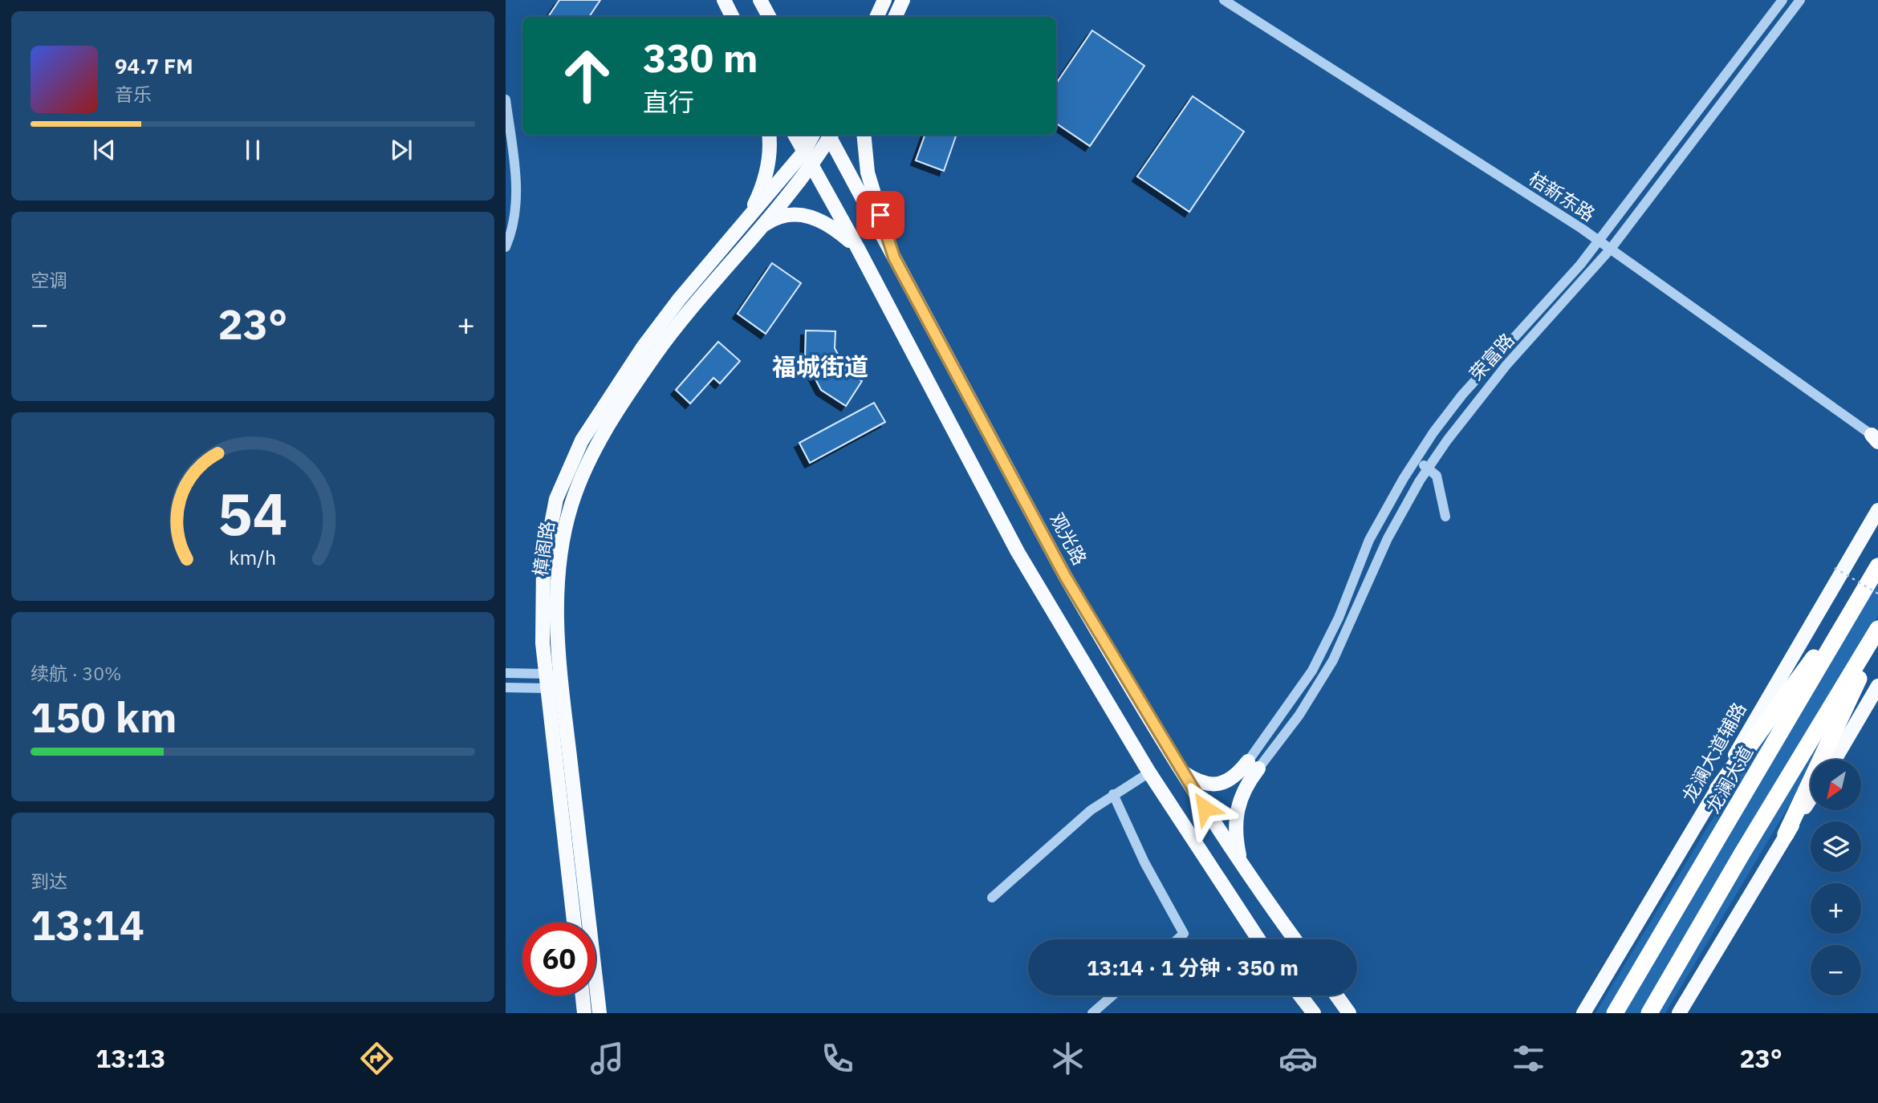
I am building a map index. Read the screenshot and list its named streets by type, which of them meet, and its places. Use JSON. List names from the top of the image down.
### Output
{
  "streets": {
    "highway": ["龙澜大道"],
    "main road": ["观光路", "樟阁路", "龙澜大道辅路"],
    "street": ["桔新东路", "荣富路"]
  },
  "crossings": [
    ["桔新东路", "荣富路"]
  ],
  "districts": ["福城街道"],
  "north": "bottom left",
  "page": {
    "turn": ["330 m", "直行"],
    "song": ["94.7 FM", "音乐"],
    "tile": [
      "空调",
      ["续航 · 30%", "150 km"],
      ["到达", "13:14"]
    ],
    "heat": ["−", "23°", "+"],
    "map_buttons": ["+", "−"],
    "limit": "60",
    "trip": "13:14 · 1 分钟 · 350 m",
    "tabs": ["13:13", "23°"],
    "gauge": ["54", "km/h"]
  }
}
